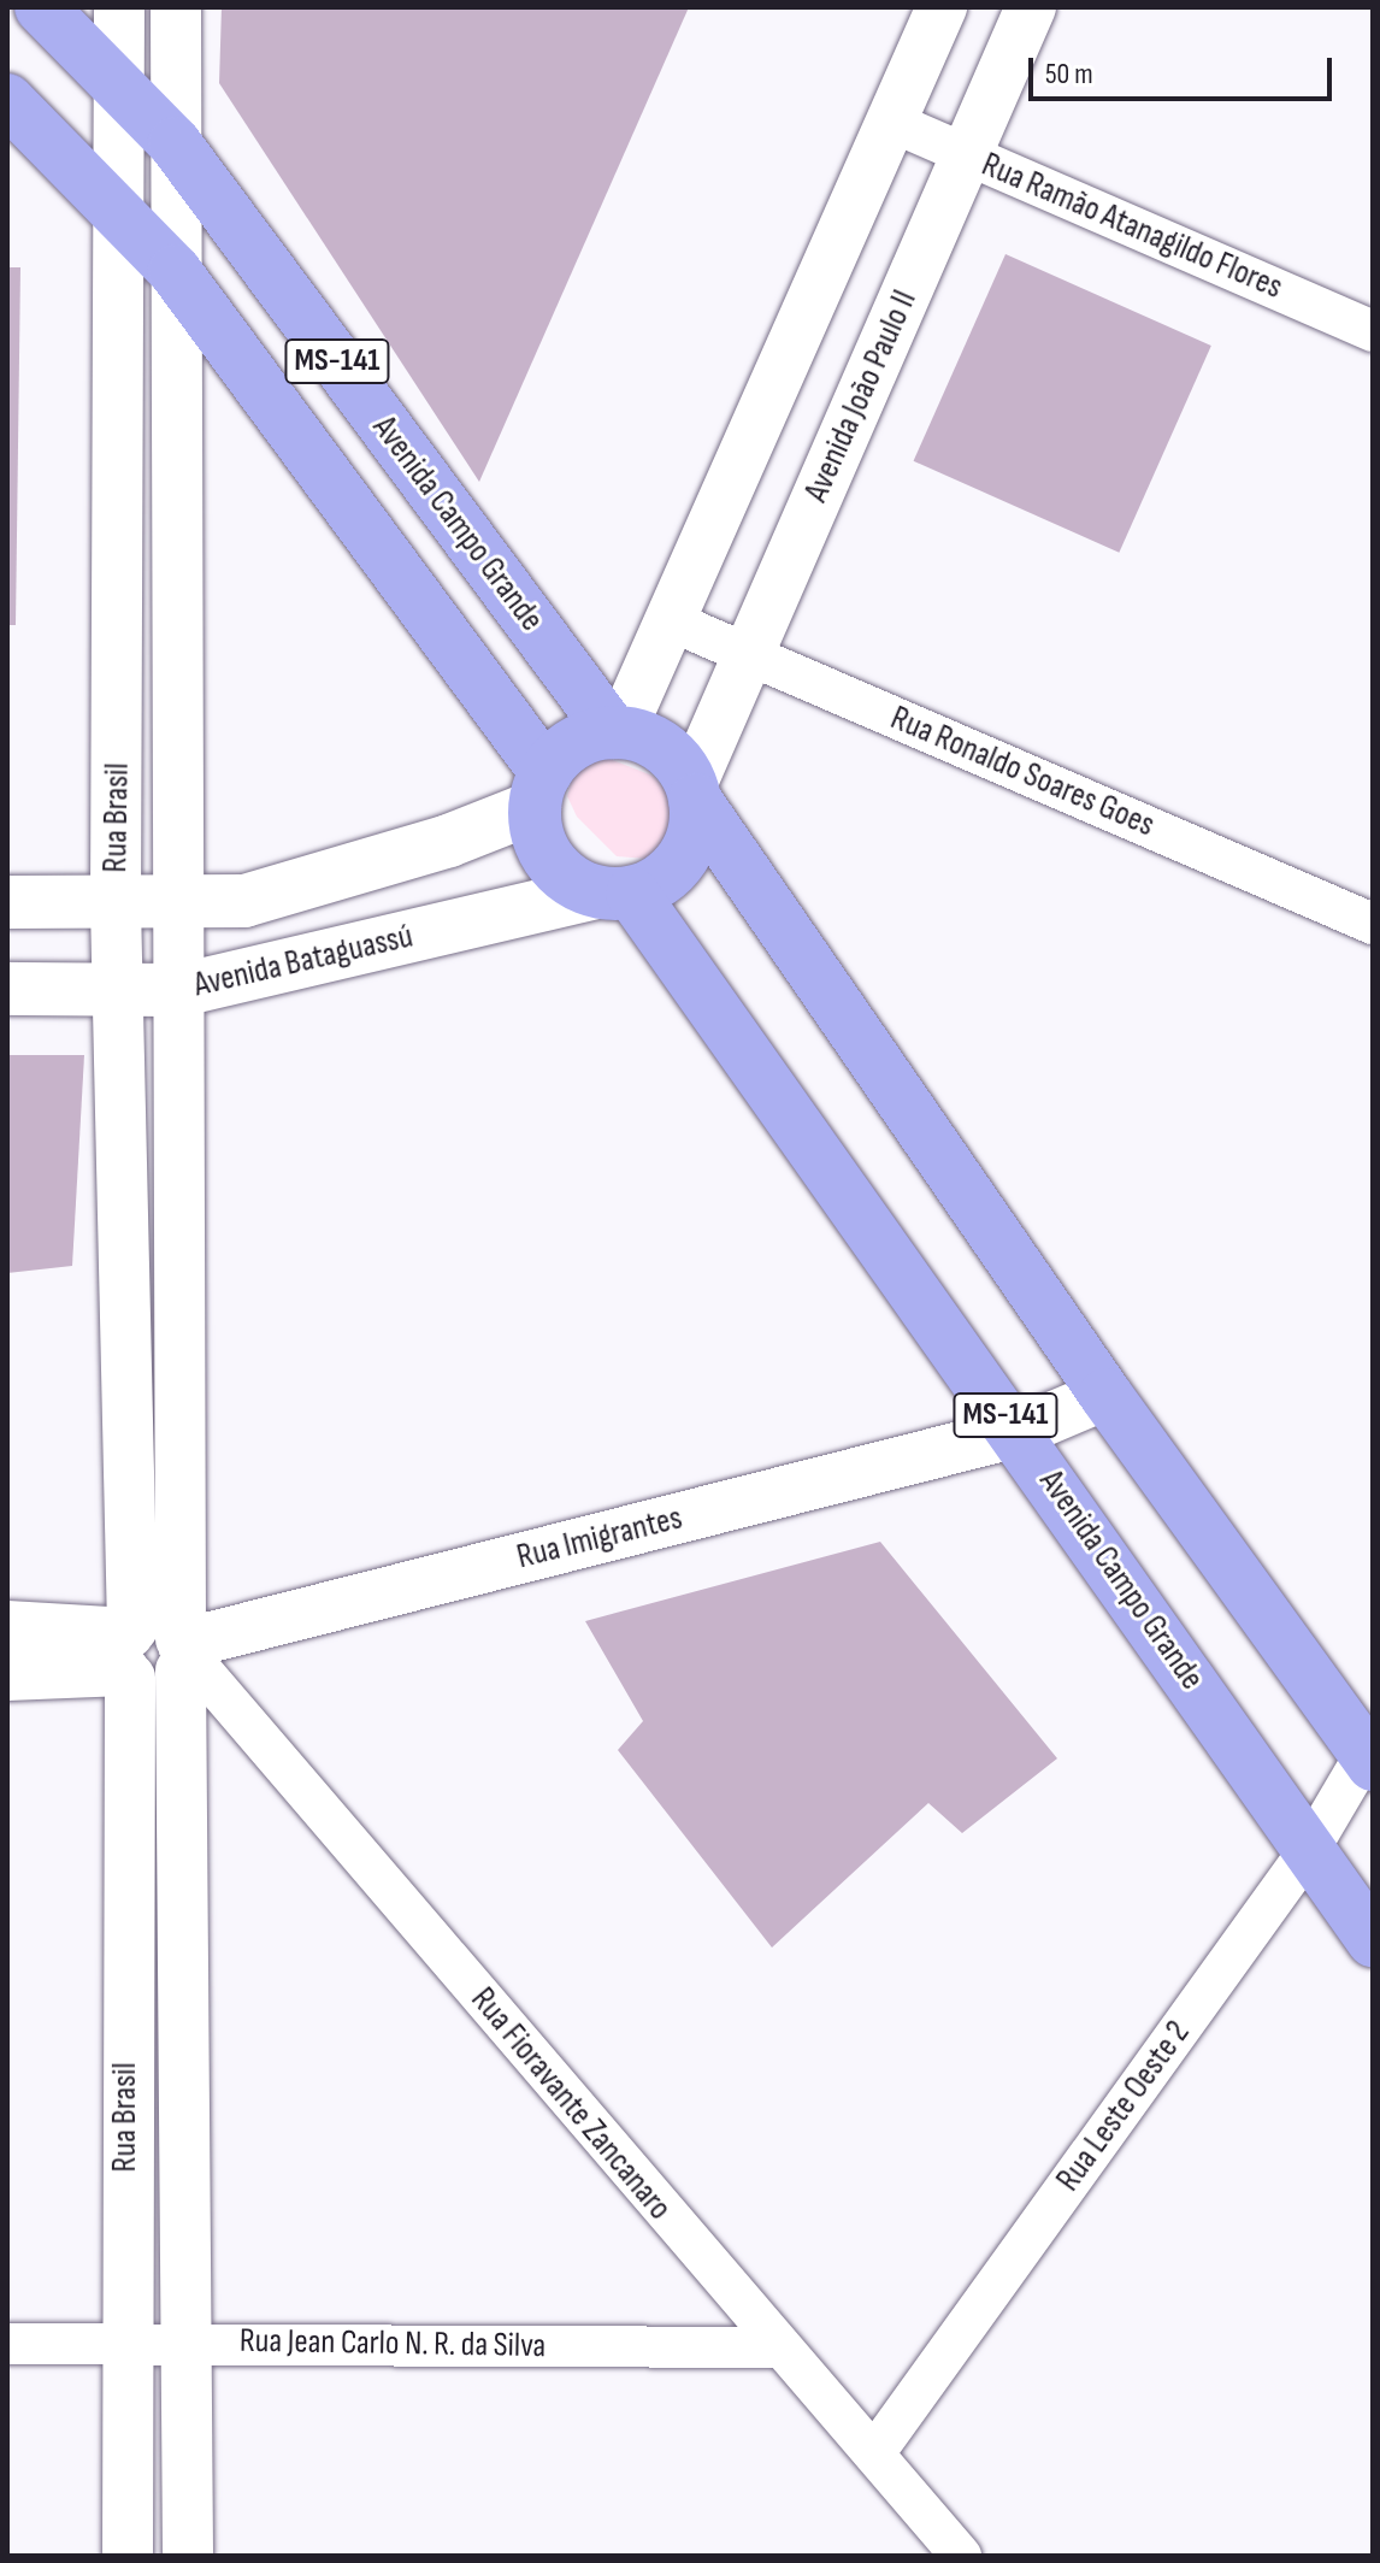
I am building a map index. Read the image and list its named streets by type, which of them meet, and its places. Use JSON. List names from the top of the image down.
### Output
{
  "streets": {
    "main road": ["MS-141", "Avenida Campo Grande", "Avenida Bataguassú"],
    "street": [
      "Rua Ramão Atanagildo Flores",
      "Avenida João Paulo II",
      "Rua Ronaldo Soares Goes",
      "Rua Brasil",
      "Rua Imigrantes",
      "Rua Fioravante Zancanaro",
      "Rua Leste Oeste 2",
      "Rua Jean Carlo N. R. da Silva"
    ]
  },
  "crossings": [
    ["Rua Ramão Atanagildo Flores", "Avenida João Paulo II"],
    ["MS-141", "Avenida João Paulo II"],
    ["MS-141", "Avenida Campo Grande"],
    ["MS-141", "Rua Brasil"],
    ["MS-141", "Avenida Bataguassú"],
    ["MS-141", "Rua Imigrantes"],
    ["MS-141", "Rua Leste Oeste 2"],
    ["Avenida João Paulo II", "Avenida Campo Grande"],
    ["Avenida João Paulo II", "Rua Ronaldo Soares Goes"],
    ["Avenida João Paulo II", "Avenida Bataguassú"],
    ["Avenida Campo Grande", "Rua Brasil"],
    ["Avenida Campo Grande", "Avenida Bataguassú"],
    ["Avenida Campo Grande", "Rua Imigrantes"],
    ["Avenida Campo Grande", "Rua Leste Oeste 2"],
    ["Rua Brasil", "Avenida Bataguassú"],
    ["Rua Brasil", "Rua Imigrantes"],
    ["Rua Brasil", "Rua Fioravante Zancanaro"],
    ["Rua Brasil", "Rua Jean Carlo N. R. da Silva"],
    ["Rua Imigrantes", "Rua Fioravante Zancanaro"],
    ["Rua Fioravante Zancanaro", "Rua Leste Oeste 2"],
    ["Rua Fioravante Zancanaro", "Rua Jean Carlo N. R. da Silva"]
  ],
  "scale_bar": "50 m"
}
